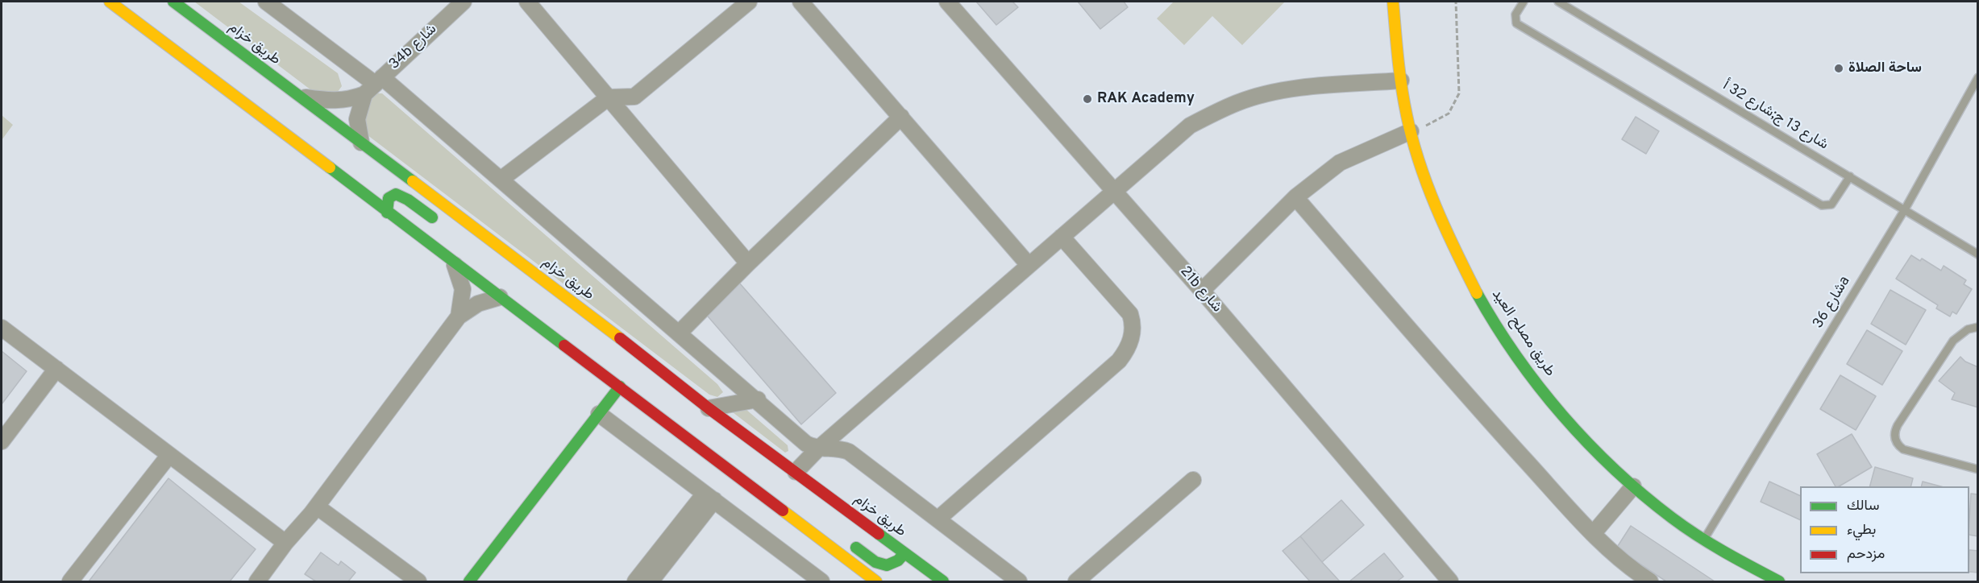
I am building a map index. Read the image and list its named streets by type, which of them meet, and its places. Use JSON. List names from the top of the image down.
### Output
{
  "streets": {
    "main road": ["طريق خزام", "طريق مصلح العيد"],
    "street": ["34b شارع", "21b شارع"],
    "lane": ["شارع 13 ج;شارع 32 أ", "شارع 36a"]
  },
  "crossings": [
    ["طريق خزام", "34b شارع"],
    ["شارع 13 ج;شارع 32 أ", "شارع 36a"],
    ["شارع 36a", "طريق مصلح العيد"]
  ],
  "places": ["ساحة الصلاة", "RAK Academy"],
  "legend": ["سالك", "بطيء", "مزدحم"]
}
